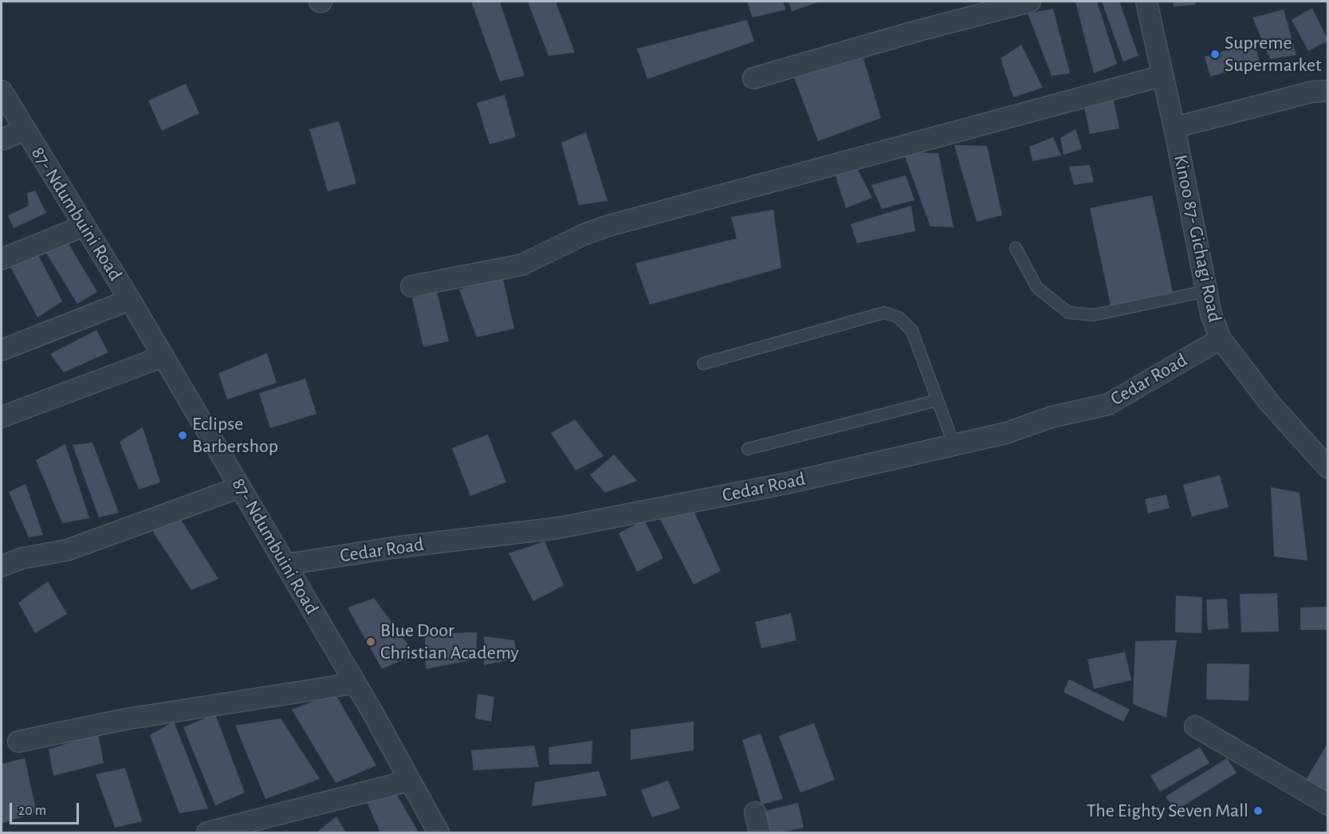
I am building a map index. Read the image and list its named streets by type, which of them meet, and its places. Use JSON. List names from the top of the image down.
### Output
{
  "streets": {
    "street": ["87- Ndumbuini Road", "Kinoo 87- Gichagi Road", "Cedar Road"]
  },
  "crossings": [
    ["87- Ndumbuini Road", "Cedar Road"],
    ["Kinoo 87- Gichagi Road", "Cedar Road"]
  ],
  "places": [
    "Supreme Supermarket",
    "Eclipse Barbershop",
    "Blue Door Christian Academy",
    "The Eighty Seven Mall"
  ],
  "scale_bar": "20 m"
}
